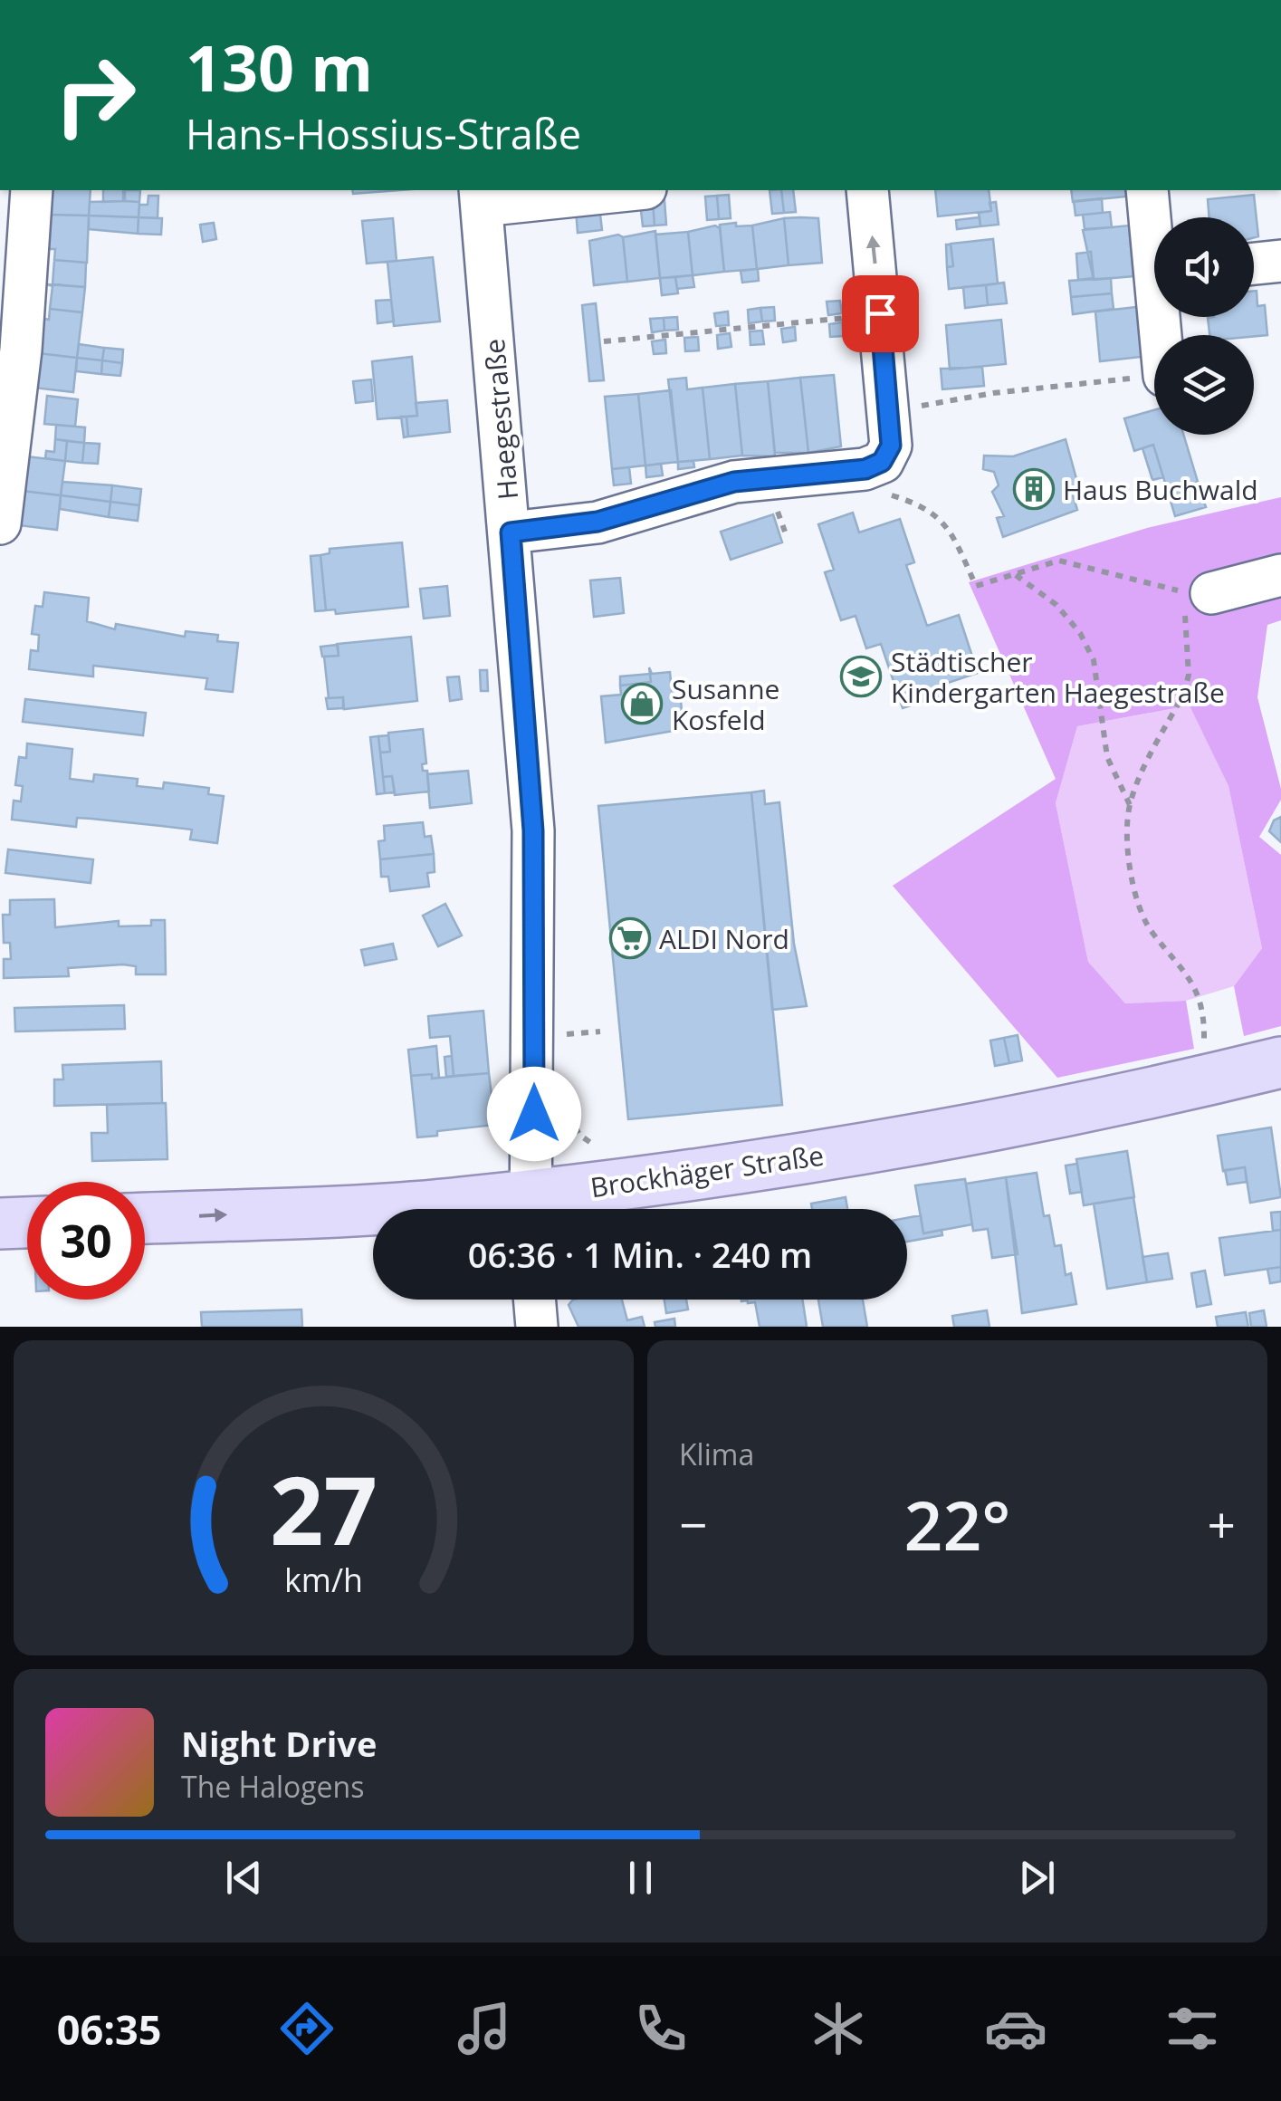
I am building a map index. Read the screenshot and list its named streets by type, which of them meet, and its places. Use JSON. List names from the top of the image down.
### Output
{
  "streets": {
    "main road": ["Brockhäger Straße"],
    "street": ["Haegestraße"]
  },
  "places": {
    "building": ["Haus Buchwald"],
    "school or university": ["Städtischer Kindergarten Haegestraße"],
    "shop": ["Susanne Kosfeld"],
    "supermarket": ["ALDI Nord"]
  },
  "page": {
    "turn": ["130 m", "Hans-Hossius-Straße"],
    "limit": "30",
    "trip": "06:36 · 1 Min. · 240 m",
    "tile": "Klima",
    "heat": ["−", "22°", "+"],
    "song": ["Night Drive", "The Halogens"],
    "tabs": "06:35",
    "gauge": ["27", "km/h"]
  }
}
